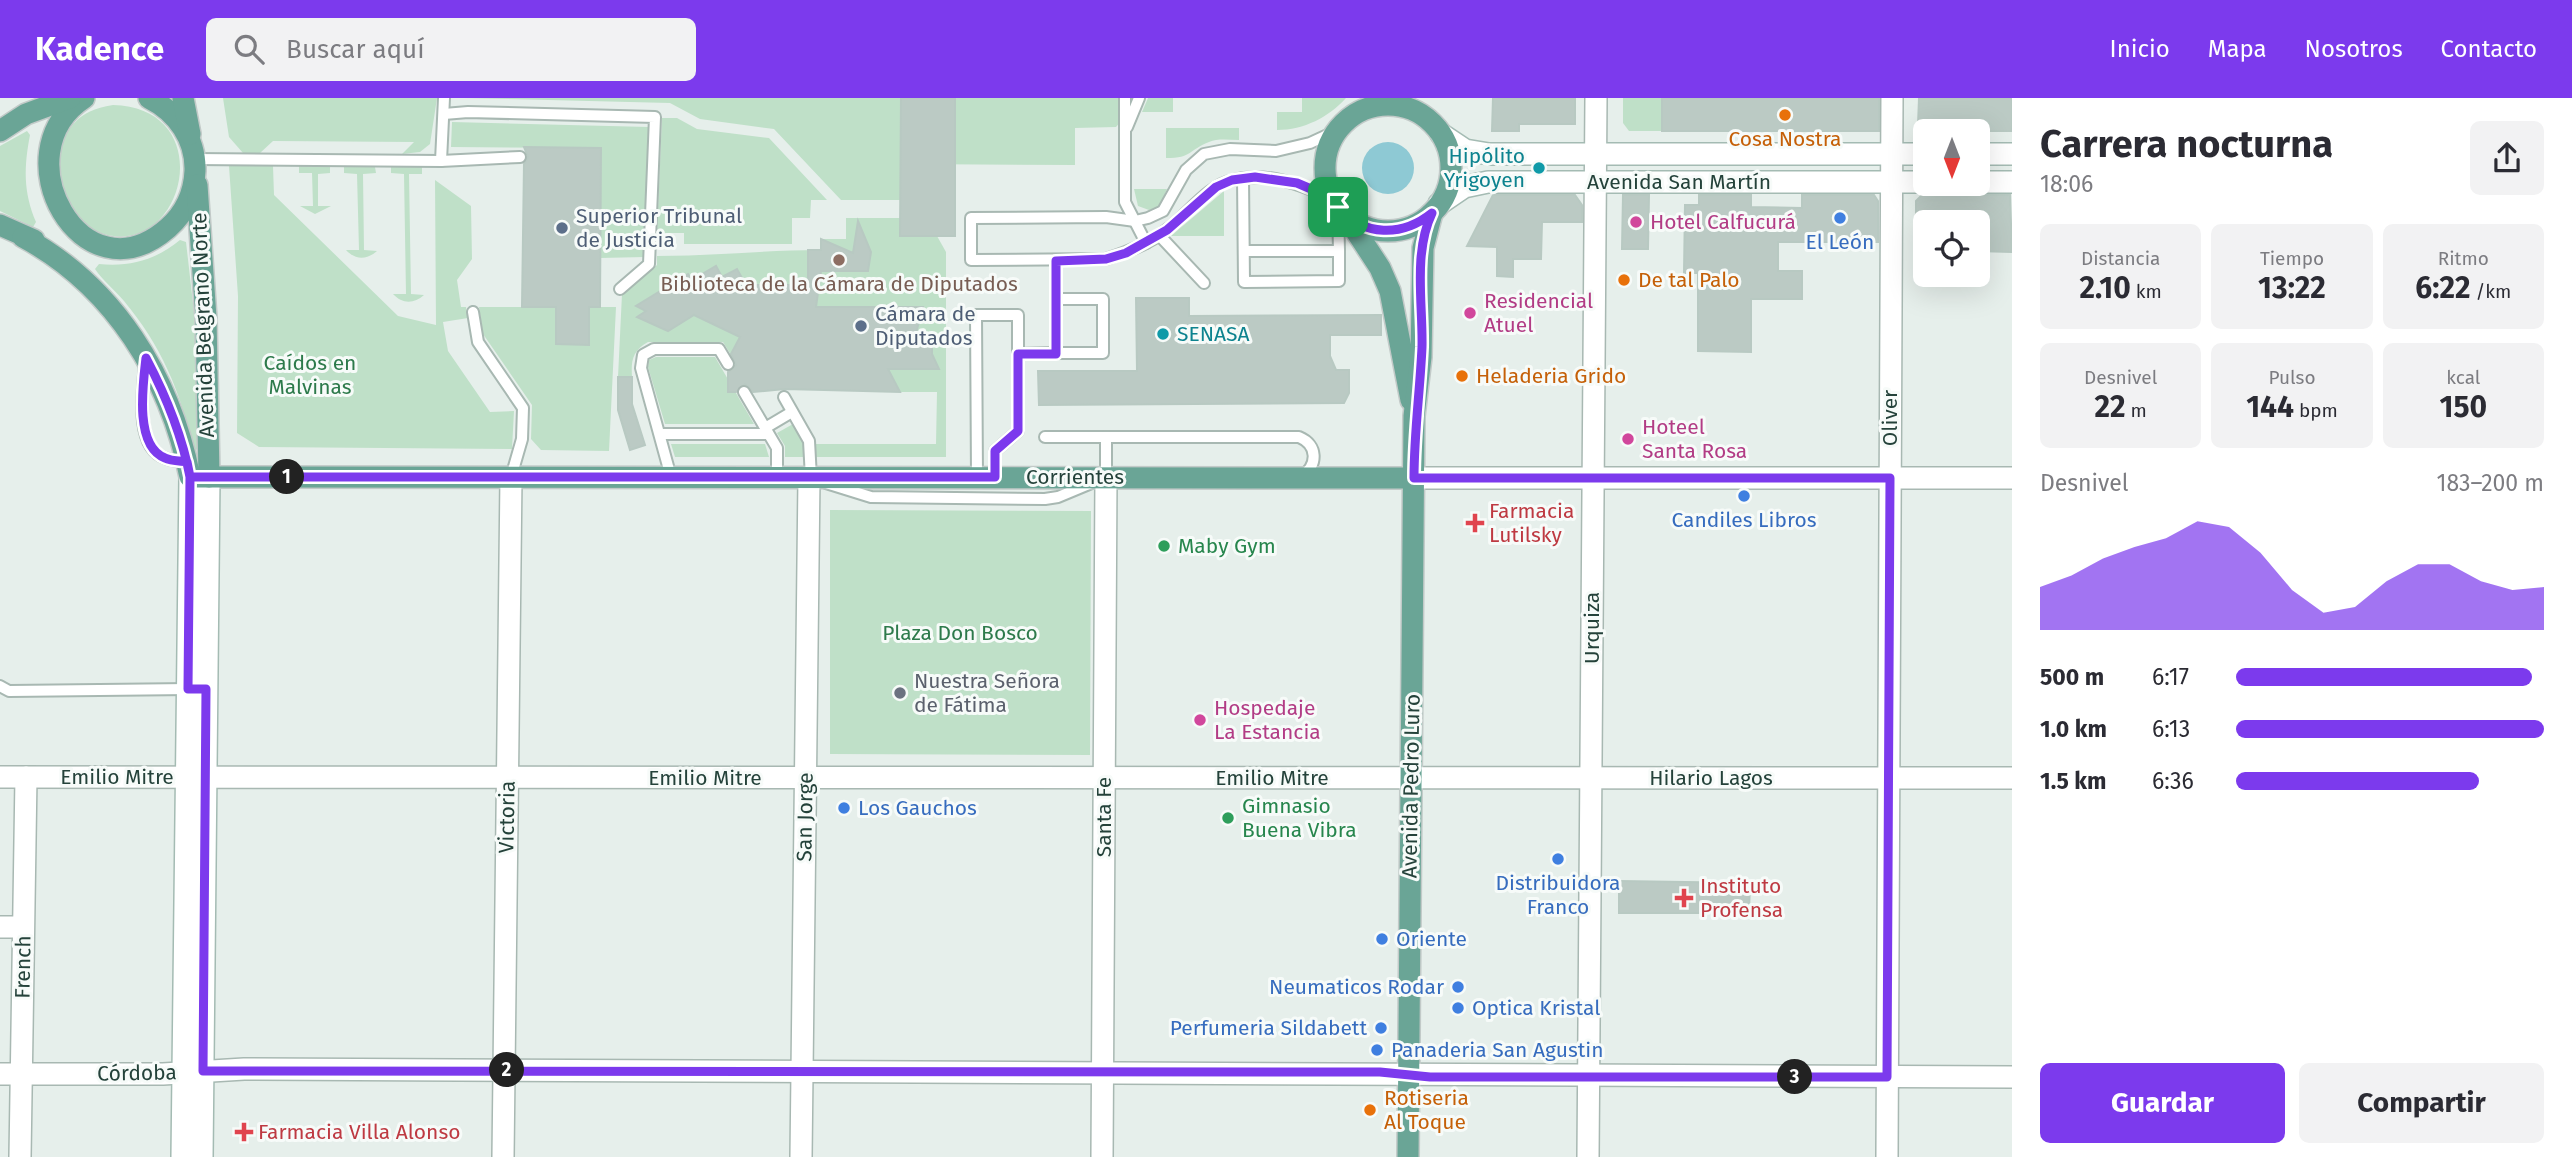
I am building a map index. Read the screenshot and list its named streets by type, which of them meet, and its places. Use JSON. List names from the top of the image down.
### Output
{
  "streets": {
    "main road": ["Avenida Belgrano Norte", "Corrientes", "Avenida Pedro Luro"],
    "street": [
      "Avenida San Martín",
      "Oliver",
      "Urquiza",
      "Emilio Mitre",
      "Hilario Lagos",
      "Victoria",
      "San Jorge",
      "Santa Fe",
      "French",
      "Córdoba"
    ]
  },
  "crossings": [
    ["Avenida San Martín", "Oliver"],
    ["Avenida San Martín", "Urquiza"],
    ["Avenida San Martín", "Avenida Pedro Luro"],
    ["Avenida Belgrano Norte", "Corrientes"],
    ["Avenida Belgrano Norte", "Emilio Mitre"],
    ["Avenida Belgrano Norte", "Córdoba"],
    ["Oliver", "Hilario Lagos"],
    ["Oliver", "Córdoba"],
    ["Corrientes", "Avenida Pedro Luro"],
    ["Corrientes", "Victoria"],
    ["Corrientes", "San Jorge"],
    ["Corrientes", "Santa Fe"],
    ["Urquiza", "Hilario Lagos"],
    ["Urquiza", "Córdoba"],
    ["Emilio Mitre", "Hilario Lagos"],
    ["Emilio Mitre", "Avenida Pedro Luro"],
    ["Emilio Mitre", "Victoria"],
    ["Emilio Mitre", "San Jorge"],
    ["Emilio Mitre", "Santa Fe"],
    ["Emilio Mitre", "French"],
    ["Hilario Lagos", "Avenida Pedro Luro"],
    ["Avenida Pedro Luro", "Córdoba"],
    ["Victoria", "Córdoba"],
    ["San Jorge", "Córdoba"],
    ["Santa Fe", "Córdoba"],
    ["French", "Córdoba"]
  ],
  "parks": ["Caídos en Malvinas", "Plaza Don Bosco"],
  "places": {
    "other": [
      "Cosa Nostra",
      "Hipólito Yrigoyen",
      "El León",
      "Hotel Calfucurá",
      "Superior Tribunal de Justicia",
      "Biblioteca de la Cámara de Diputados",
      "De tal Palo",
      "Residencial Atuel",
      "Cámara de Diputados",
      "SENASA",
      "Heladeria Grido",
      "Hoteel Santa Rosa",
      "Candiles Libros",
      "Maby Gym",
      "Nuestra Señora de Fátima",
      "Hospedaje La Estancia",
      "Los Gauchos",
      "Gimnasio Buena Vibra",
      "Distribuidora Franco",
      "Oriente",
      "Neumaticos Rodar",
      "Optica Kristal",
      "Perfumeria Sildabett",
      "Panaderia San Agustin",
      "Rotiseria Al Toque"
    ],
    "health": ["Farmacia Lutilsky", "Instituto Profensa", "Farmacia Villa Alonso"]
  },
  "north": "bottom",
  "page": {
    "header": "Kadence",
    "search": "Buscar aquí",
    "nav": [
      "Inicio",
      "Mapa",
      "Nosotros",
      "Contacto"
    ],
    "heading": ["Carrera nocturna", "18:06"],
    "stats": [
      ["Distancia", "2.10 km"],
      ["Tiempo", "13:22"],
      ["Ritmo", "6:22 /km"],
      ["Desnivel", "22 m"],
      ["Pulso", "144 bpm"],
      ["kcal", "150"]
    ],
    "chart": ["Desnivel", "183–200 m"],
    "pins": ["1", "2", "3"],
    "list": [
      {
        "name": "500 m",
        "note": "6:17"
      },
      {
        "name": "1.0 km",
        "note": "6:13"
      },
      {
        "name": "1.5 km",
        "note": "6:36"
      }
    ],
    "buttons": ["Guardar", "Compartir"]
  }
}
